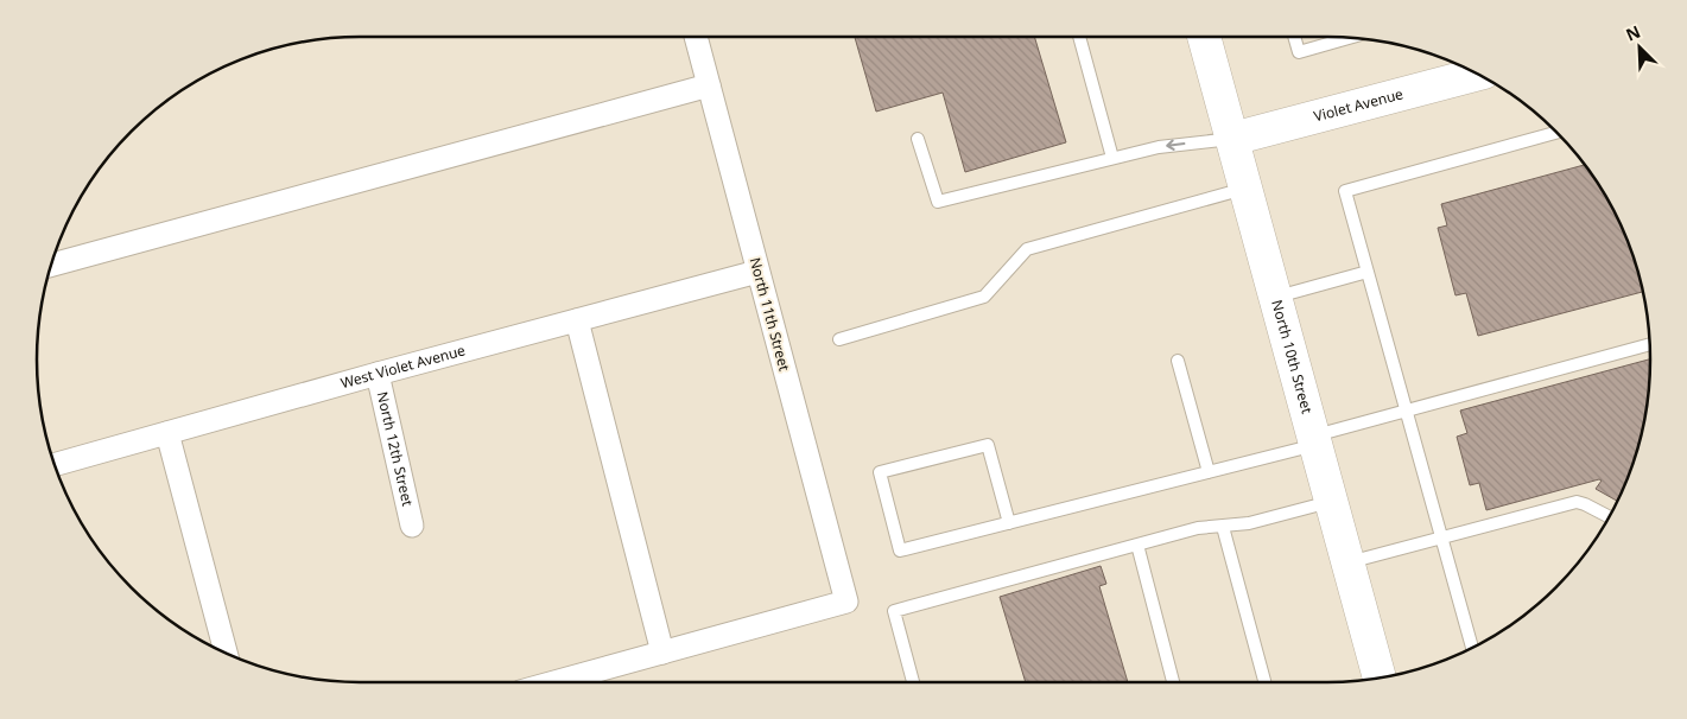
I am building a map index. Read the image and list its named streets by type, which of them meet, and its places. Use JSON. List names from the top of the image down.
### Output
{
  "streets": {
    "main road": ["Violet Avenue", "North 10th Street"],
    "street": ["North 11th Street", "West Violet Avenue", "North 12th Street"]
  },
  "crossings": [
    ["Violet Avenue", "North 10th Street"],
    ["North 11th Street", "West Violet Avenue"],
    ["West Violet Avenue", "North 12th Street"]
  ],
  "north": "top left"
}
